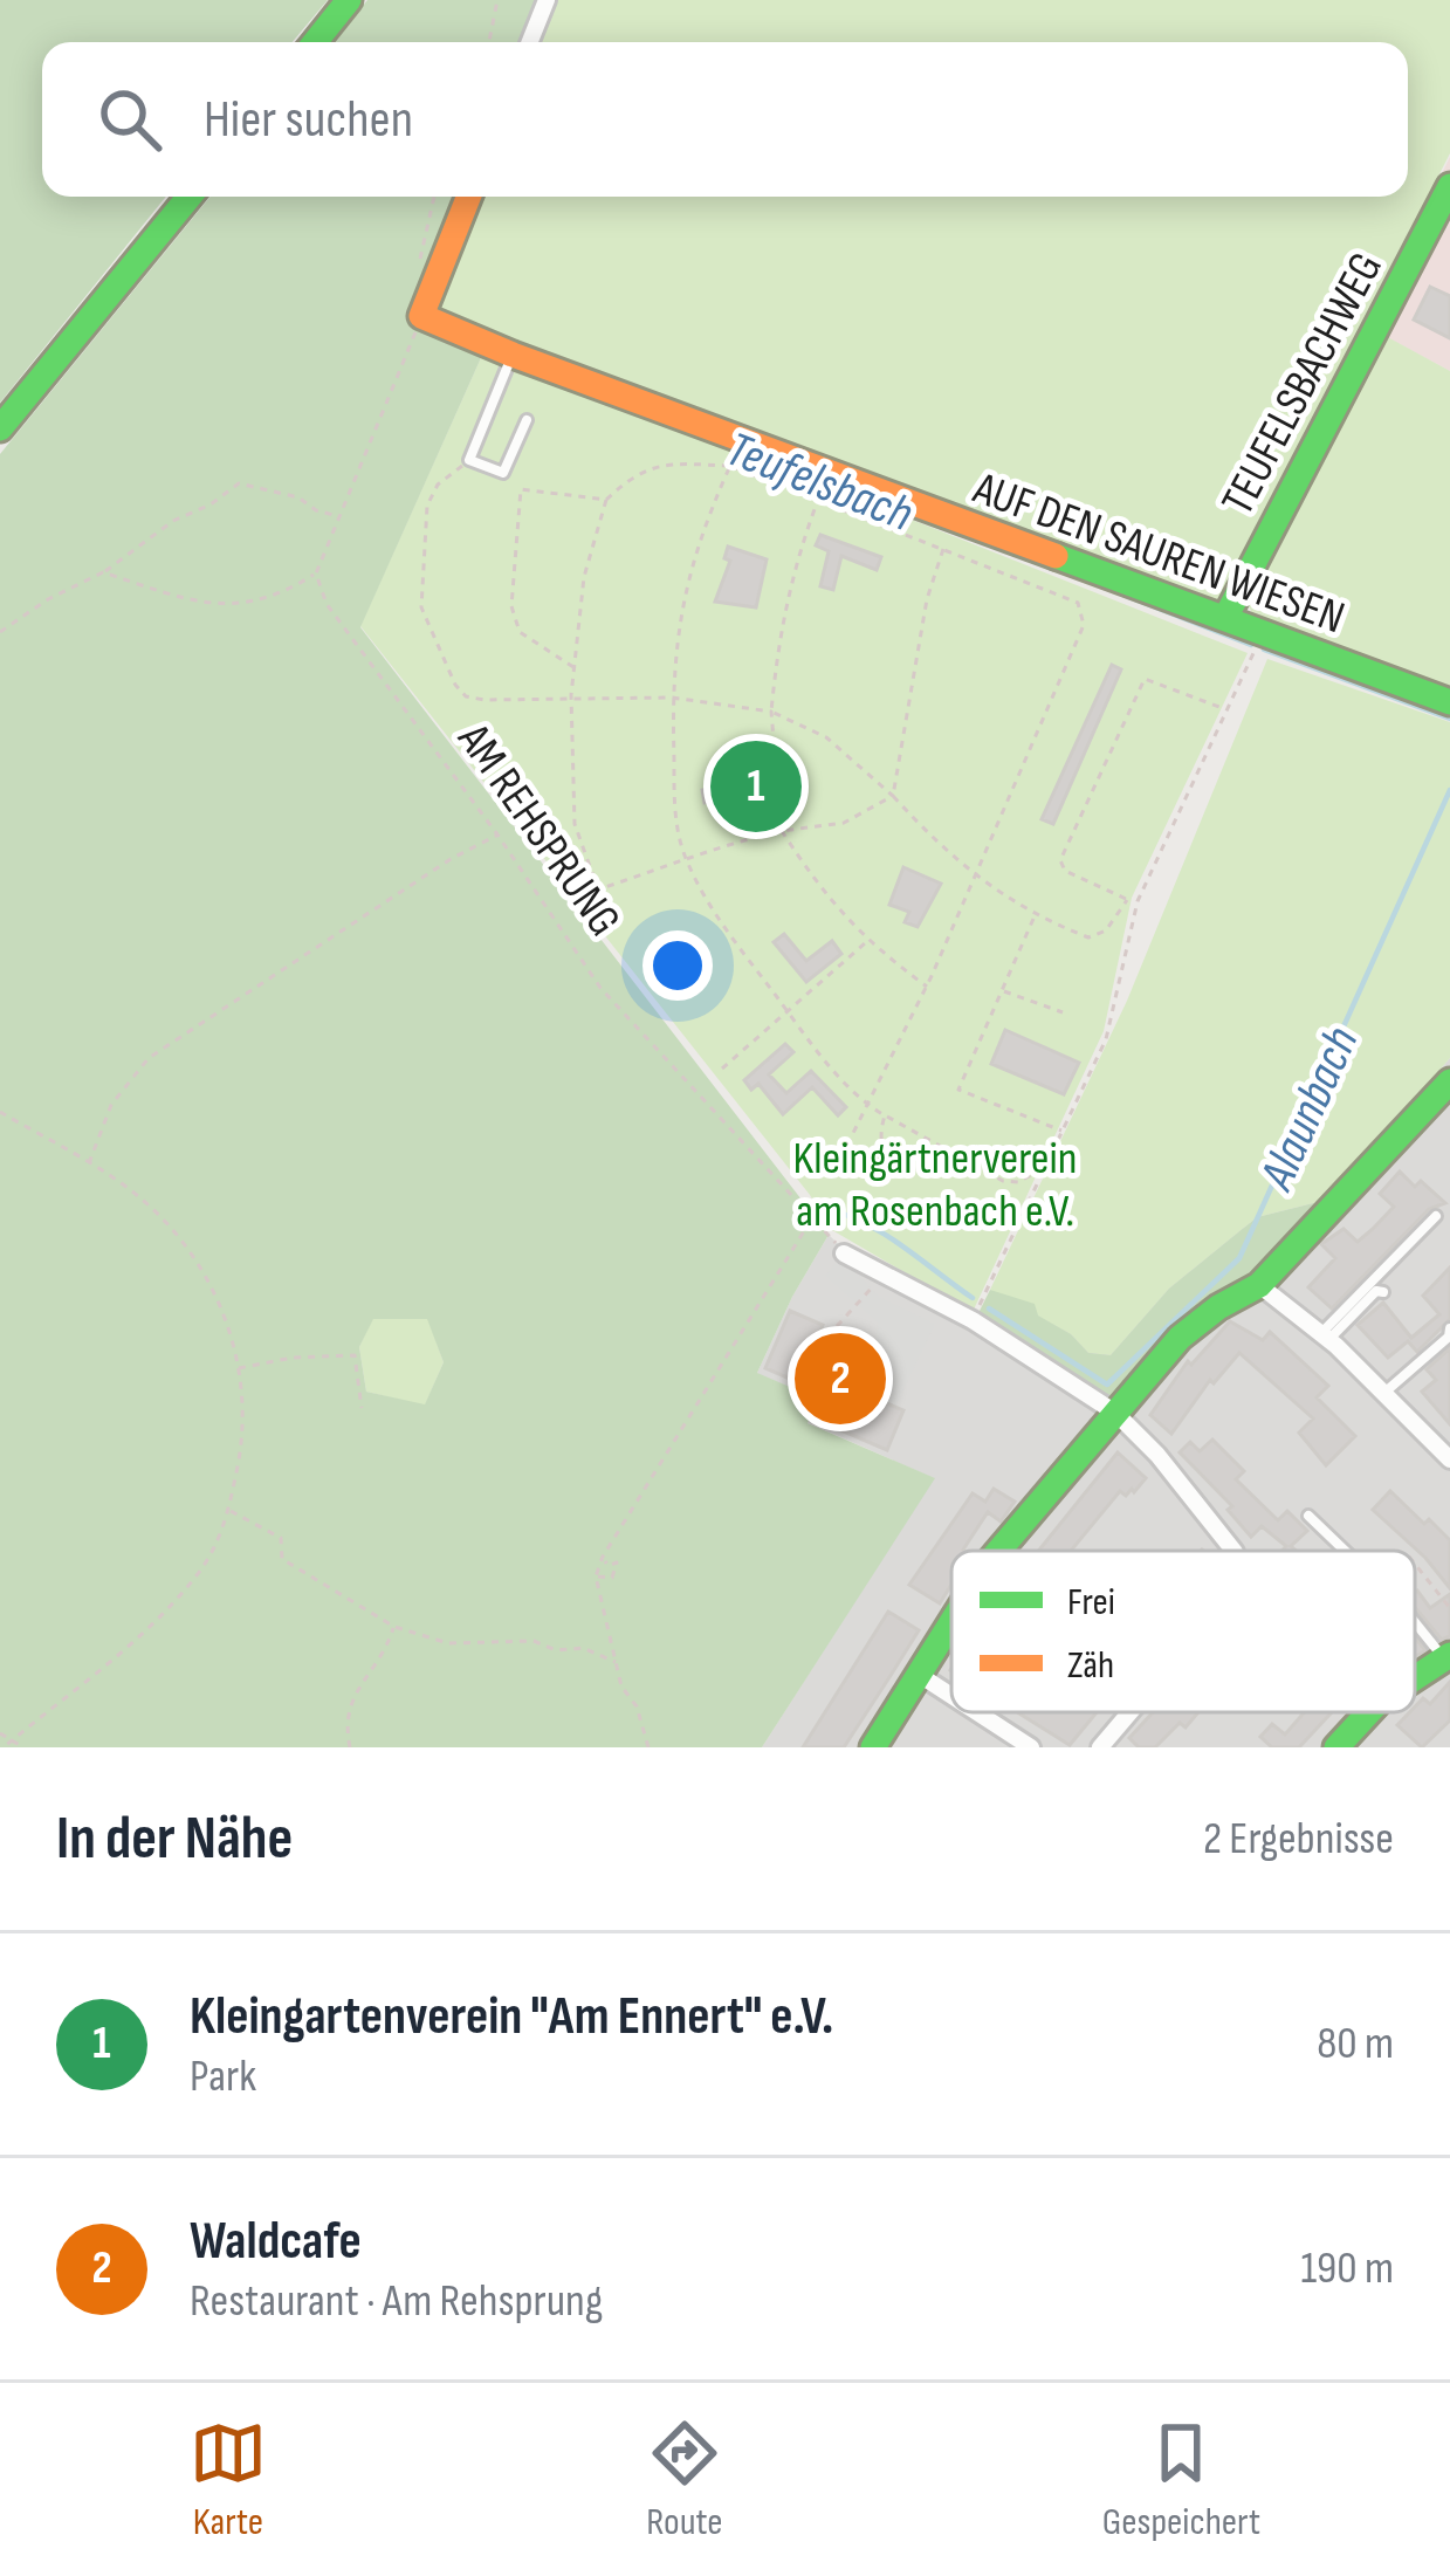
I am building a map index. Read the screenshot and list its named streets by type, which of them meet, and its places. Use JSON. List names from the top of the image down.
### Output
{
  "streets": {
    "street": ["TEUFELSBACHWEG", "AUF DEN SAUREN WIESEN"],
    "path": ["AM REHSPRUNG"]
  },
  "crossings": [
    ["TEUFELSBACHWEG", "AUF DEN SAUREN WIESEN"]
  ],
  "water": ["Teufelsbach", "Alaunbach"],
  "parks": ["Kleingärtnerverein am Rosenbach e.V."],
  "legend": ["Frei", "Zäh"],
  "page": {
    "search": "Hier suchen",
    "pins": ["1", "2"],
    "heading": ["In der Nähe", "2 Ergebnisse"],
    "list": [
      {
        "mark": "1",
        "name": "Kleingartenverein \"Am Ennert\" e.V.",
        "note": "Park",
        "value": "80 m"
      },
      {
        "mark": "2",
        "name": "Waldcafe",
        "note": "Restaurant · Am Rehsprung",
        "value": "190 m"
      }
    ],
    "nav": ["Karte", "Route", "Gespeichert"]
  }
}
